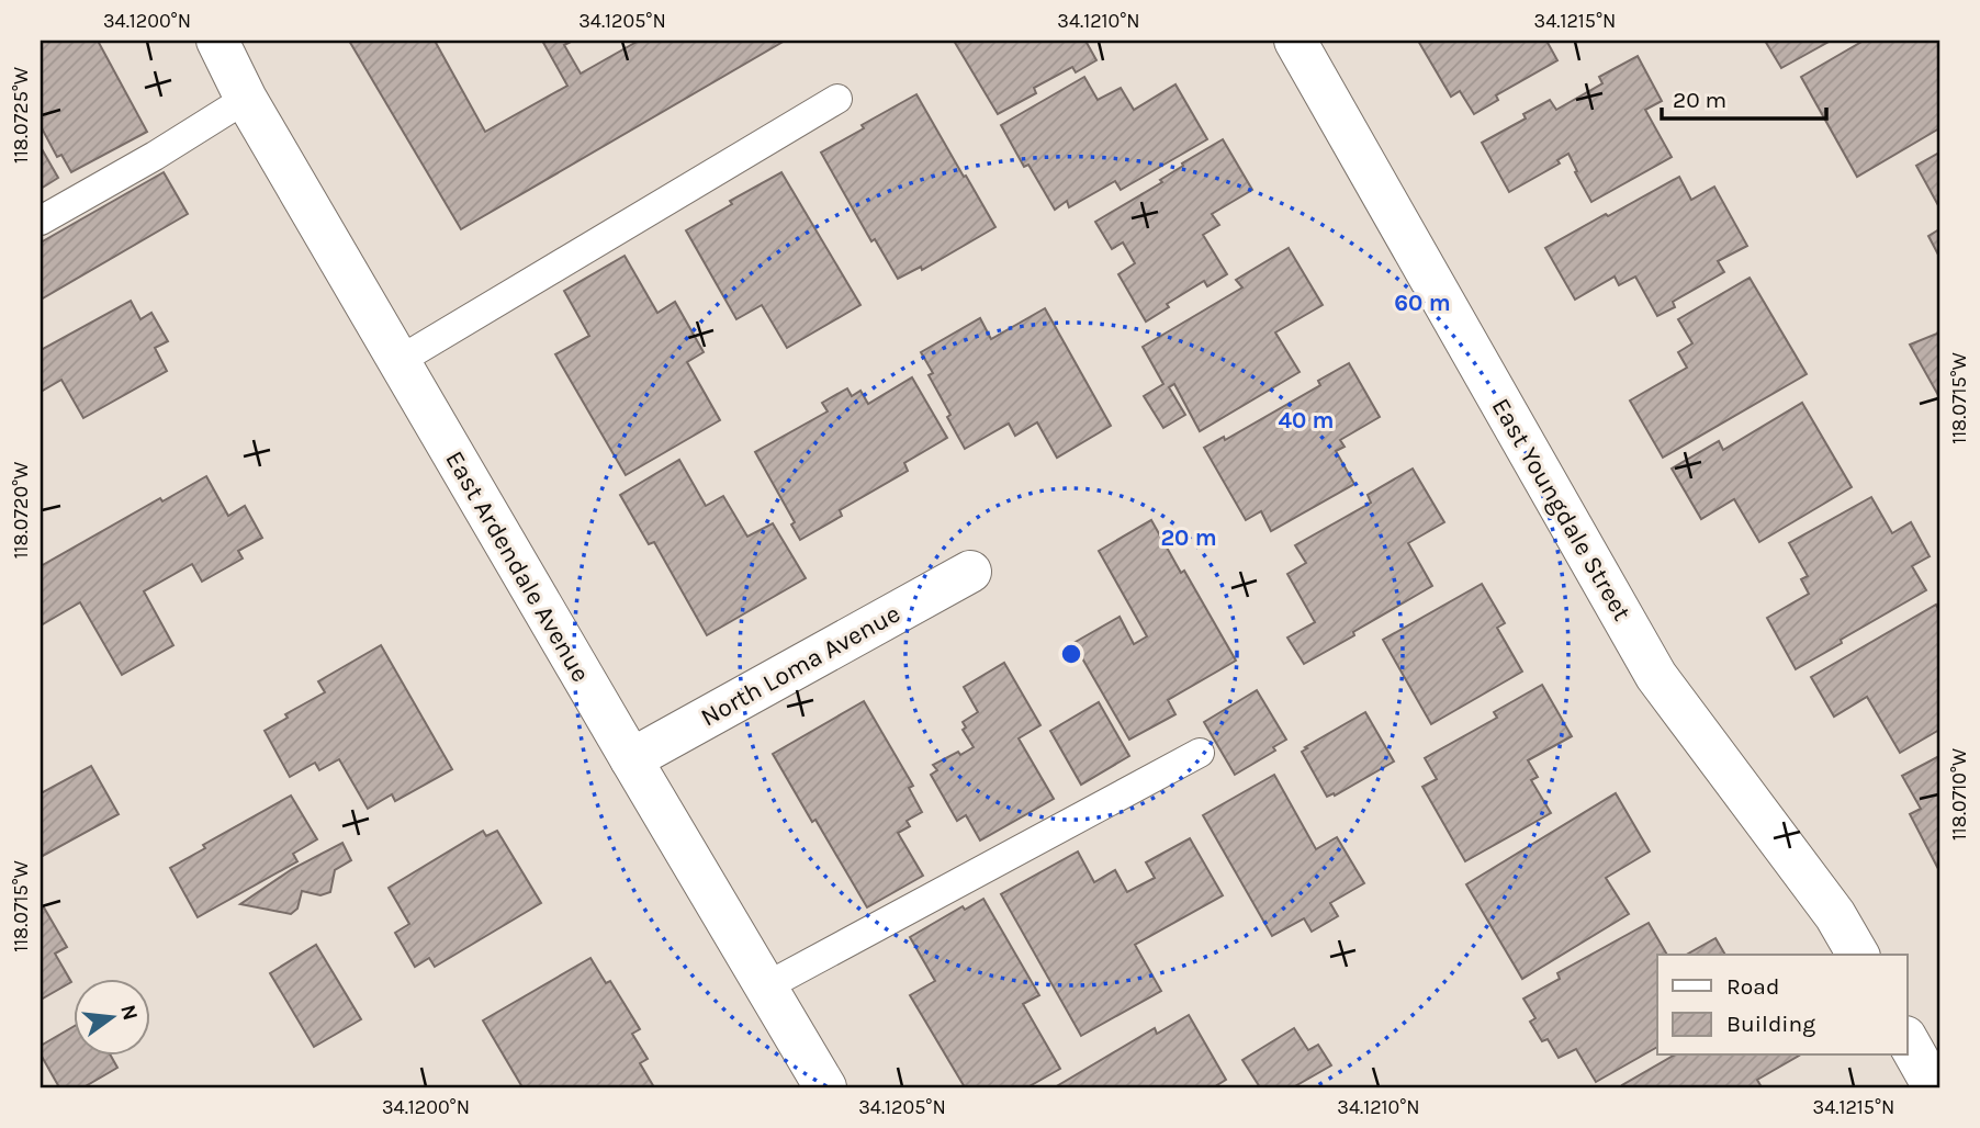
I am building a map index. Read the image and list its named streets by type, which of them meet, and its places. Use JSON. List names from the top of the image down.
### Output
{
  "streets": {
    "street": ["East Youngdale Street", "East Ardendale Avenue", "North Loma Avenue"]
  },
  "crossings": [
    ["East Ardendale Avenue", "North Loma Avenue"]
  ],
  "legend": ["Road", "Building"],
  "scale_bar": "20 m",
  "north": "right",
  "coordinates": [
    "34.1200°N",
    "34.1205°N",
    "34.1210°N",
    "34.1215°N",
    "118.0725°W",
    "118.0715°W",
    "118.0720°W",
    "118.0710°W"
  ],
  "rings": ["60 m", "40 m", "20 m"]
}
